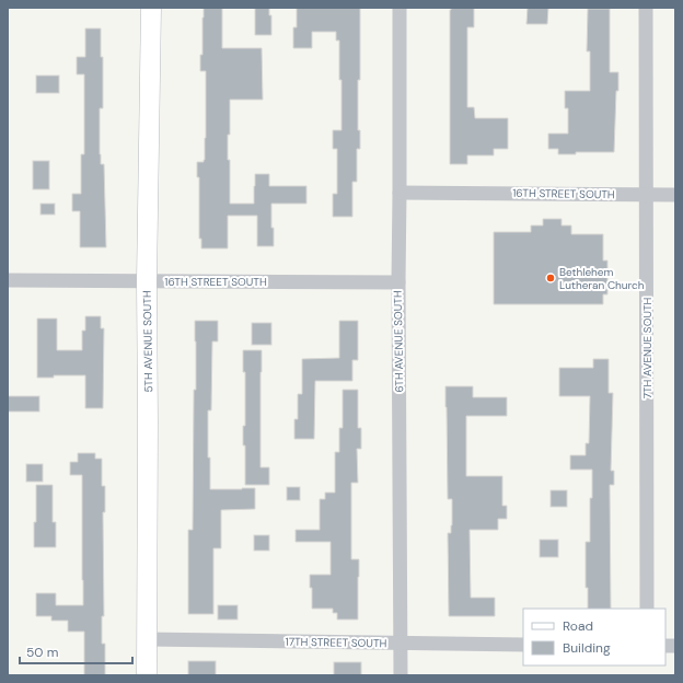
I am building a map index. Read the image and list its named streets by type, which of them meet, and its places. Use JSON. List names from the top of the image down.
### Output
{
  "streets": {
    "street": [
      "16TH STREET SOUTH",
      "5TH AVENUE SOUTH",
      "6TH AVENUE SOUTH",
      "7TH AVENUE SOUTH",
      "17TH STREET SOUTH"
    ]
  },
  "crossings": [
    ["16TH STREET SOUTH", "5TH AVENUE SOUTH"],
    ["16TH STREET SOUTH", "6TH AVENUE SOUTH"],
    ["16TH STREET SOUTH", "7TH AVENUE SOUTH"],
    ["5TH AVENUE SOUTH", "17TH STREET SOUTH"],
    ["6TH AVENUE SOUTH", "17TH STREET SOUTH"]
  ],
  "places": ["Bethlehem Lutheran Church"],
  "legend": ["Road", "Building"],
  "scale_bar": "50 m"
}
